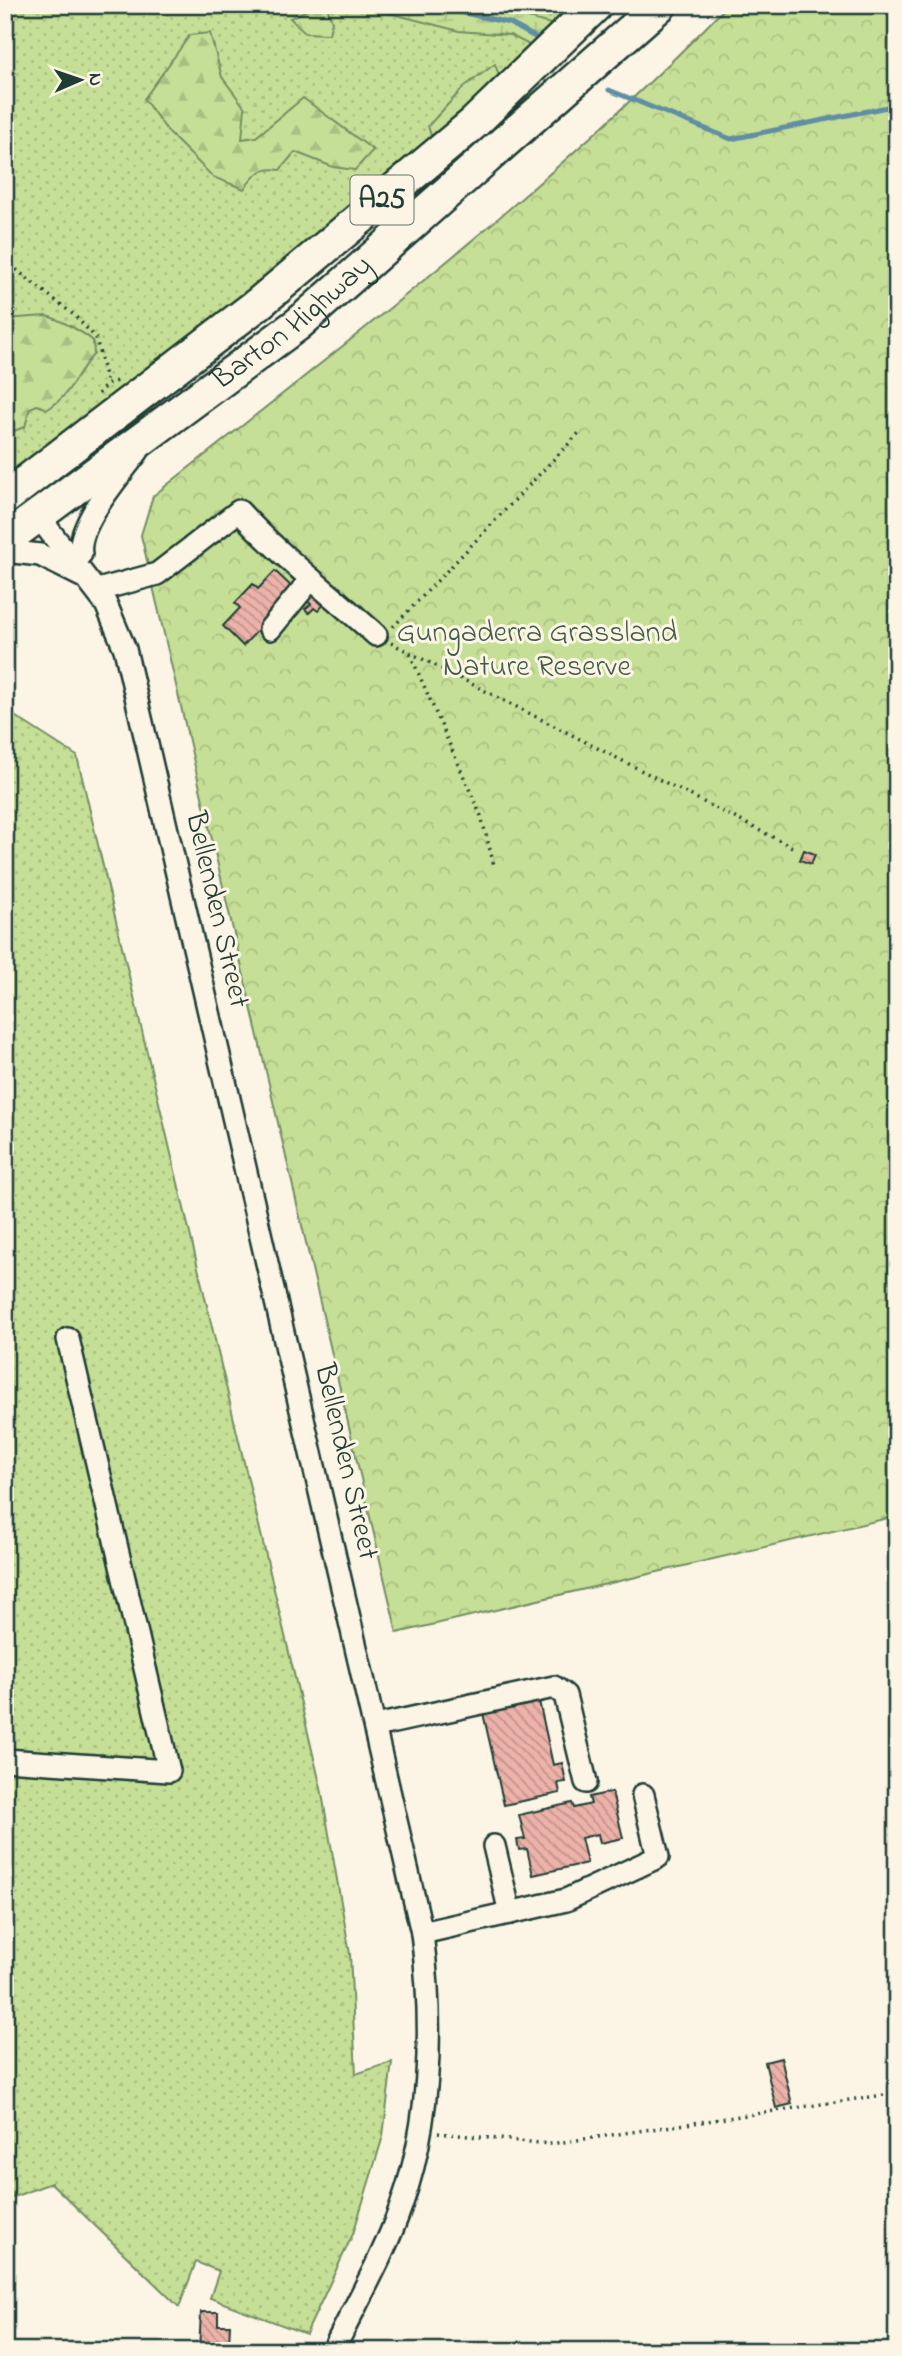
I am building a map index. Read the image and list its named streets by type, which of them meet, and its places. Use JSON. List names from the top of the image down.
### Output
{
  "streets": {
    "highway": ["A25", "Barton Highway"],
    "street": ["Bellenden Street"]
  },
  "crossings": [
    ["Barton Highway", "Bellenden Street"]
  ],
  "parks": ["Gungaderra Grassland Nature Reserve"],
  "north": "right"
}
